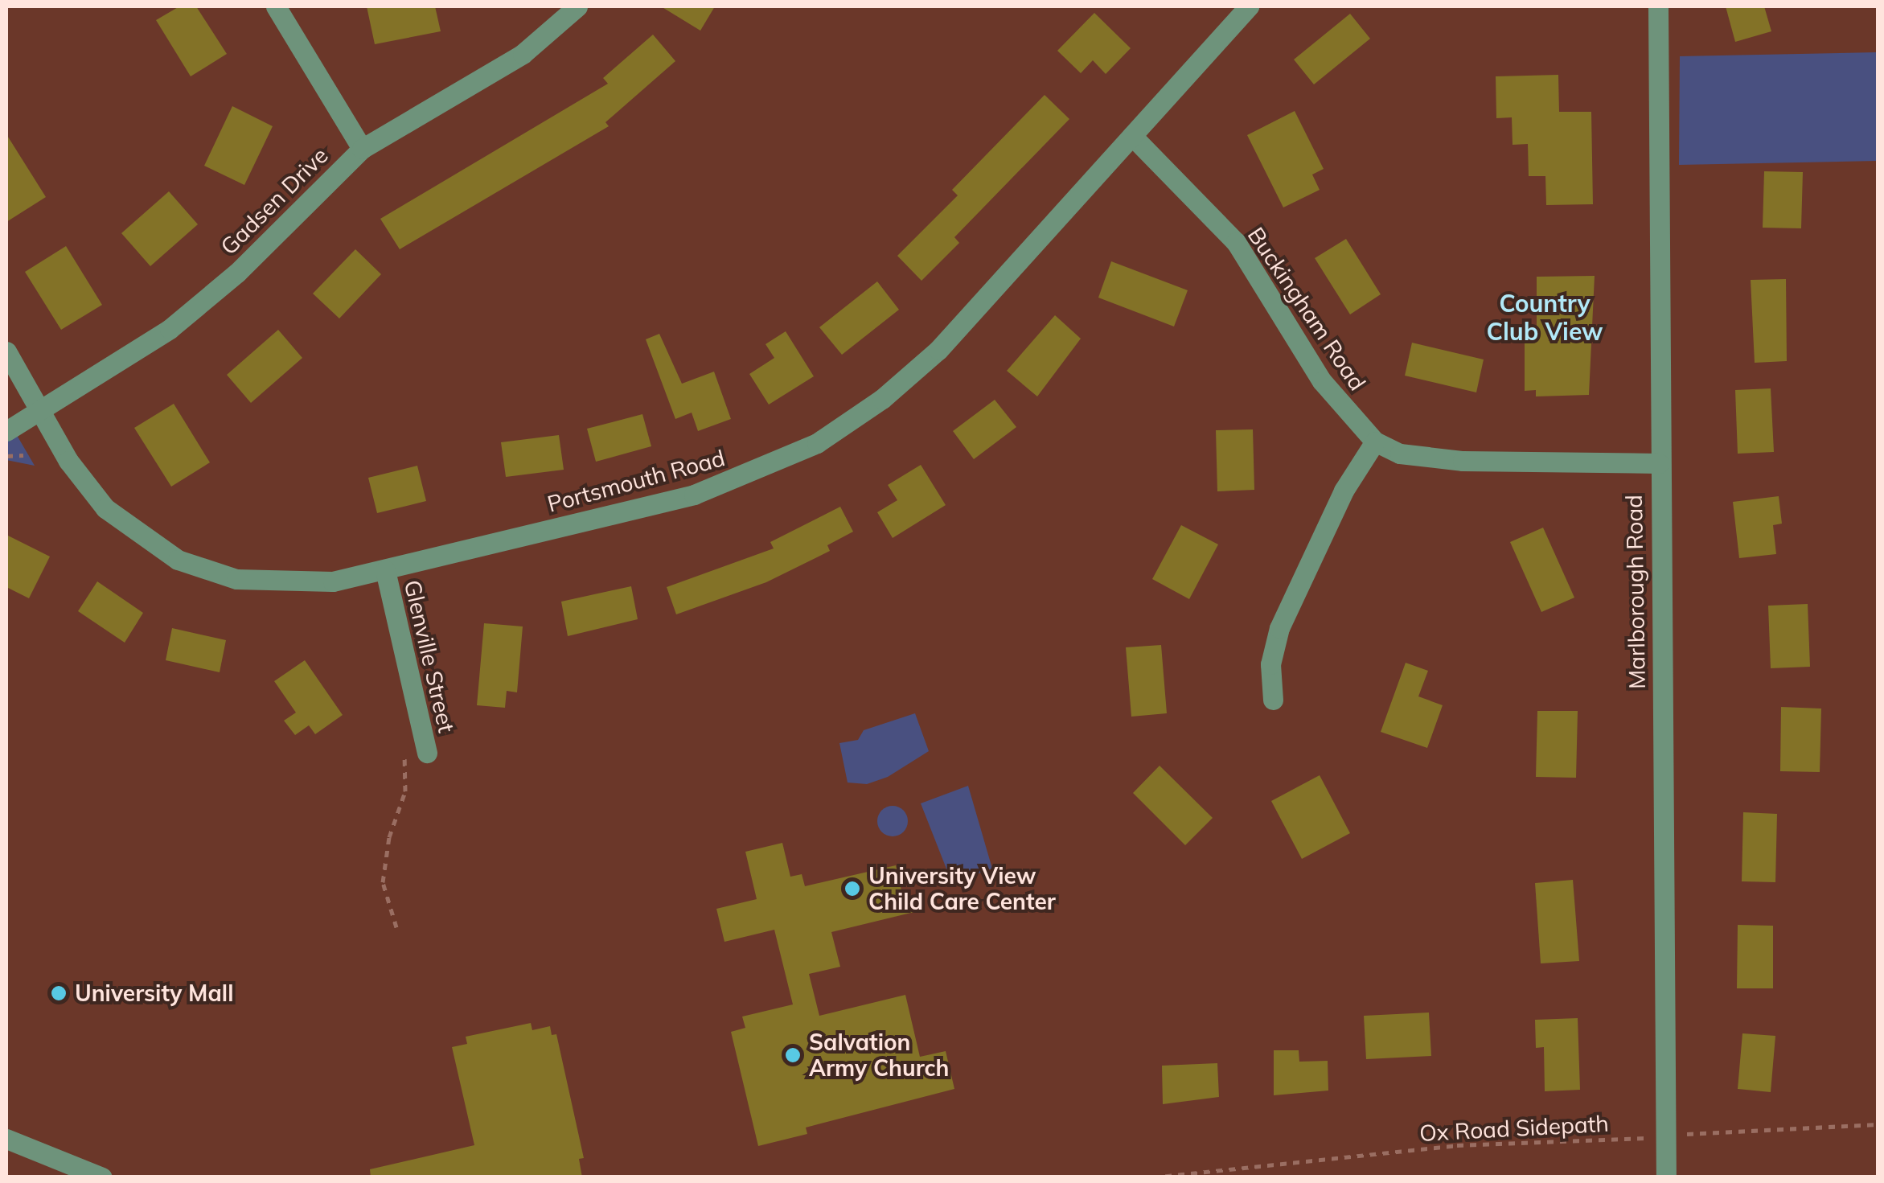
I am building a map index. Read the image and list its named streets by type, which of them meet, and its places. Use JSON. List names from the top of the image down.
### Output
{
  "streets": {
    "street": [
      "Gadsen Drive",
      "Buckingham Road",
      "Portsmouth Road",
      "Marlborough Road",
      "Glenville Street"
    ],
    "path": ["Ox Road Sidepath"]
  },
  "crossings": [
    ["Gadsen Drive", "Portsmouth Road"],
    ["Buckingham Road", "Portsmouth Road"],
    ["Buckingham Road", "Marlborough Road"],
    ["Portsmouth Road", "Glenville Street"],
    ["Marlborough Road", "Ox Road Sidepath"]
  ],
  "districts": ["Country Club View"],
  "places": ["University View Child Care Center", "University Mall", "Salvation Army Church"]
}
